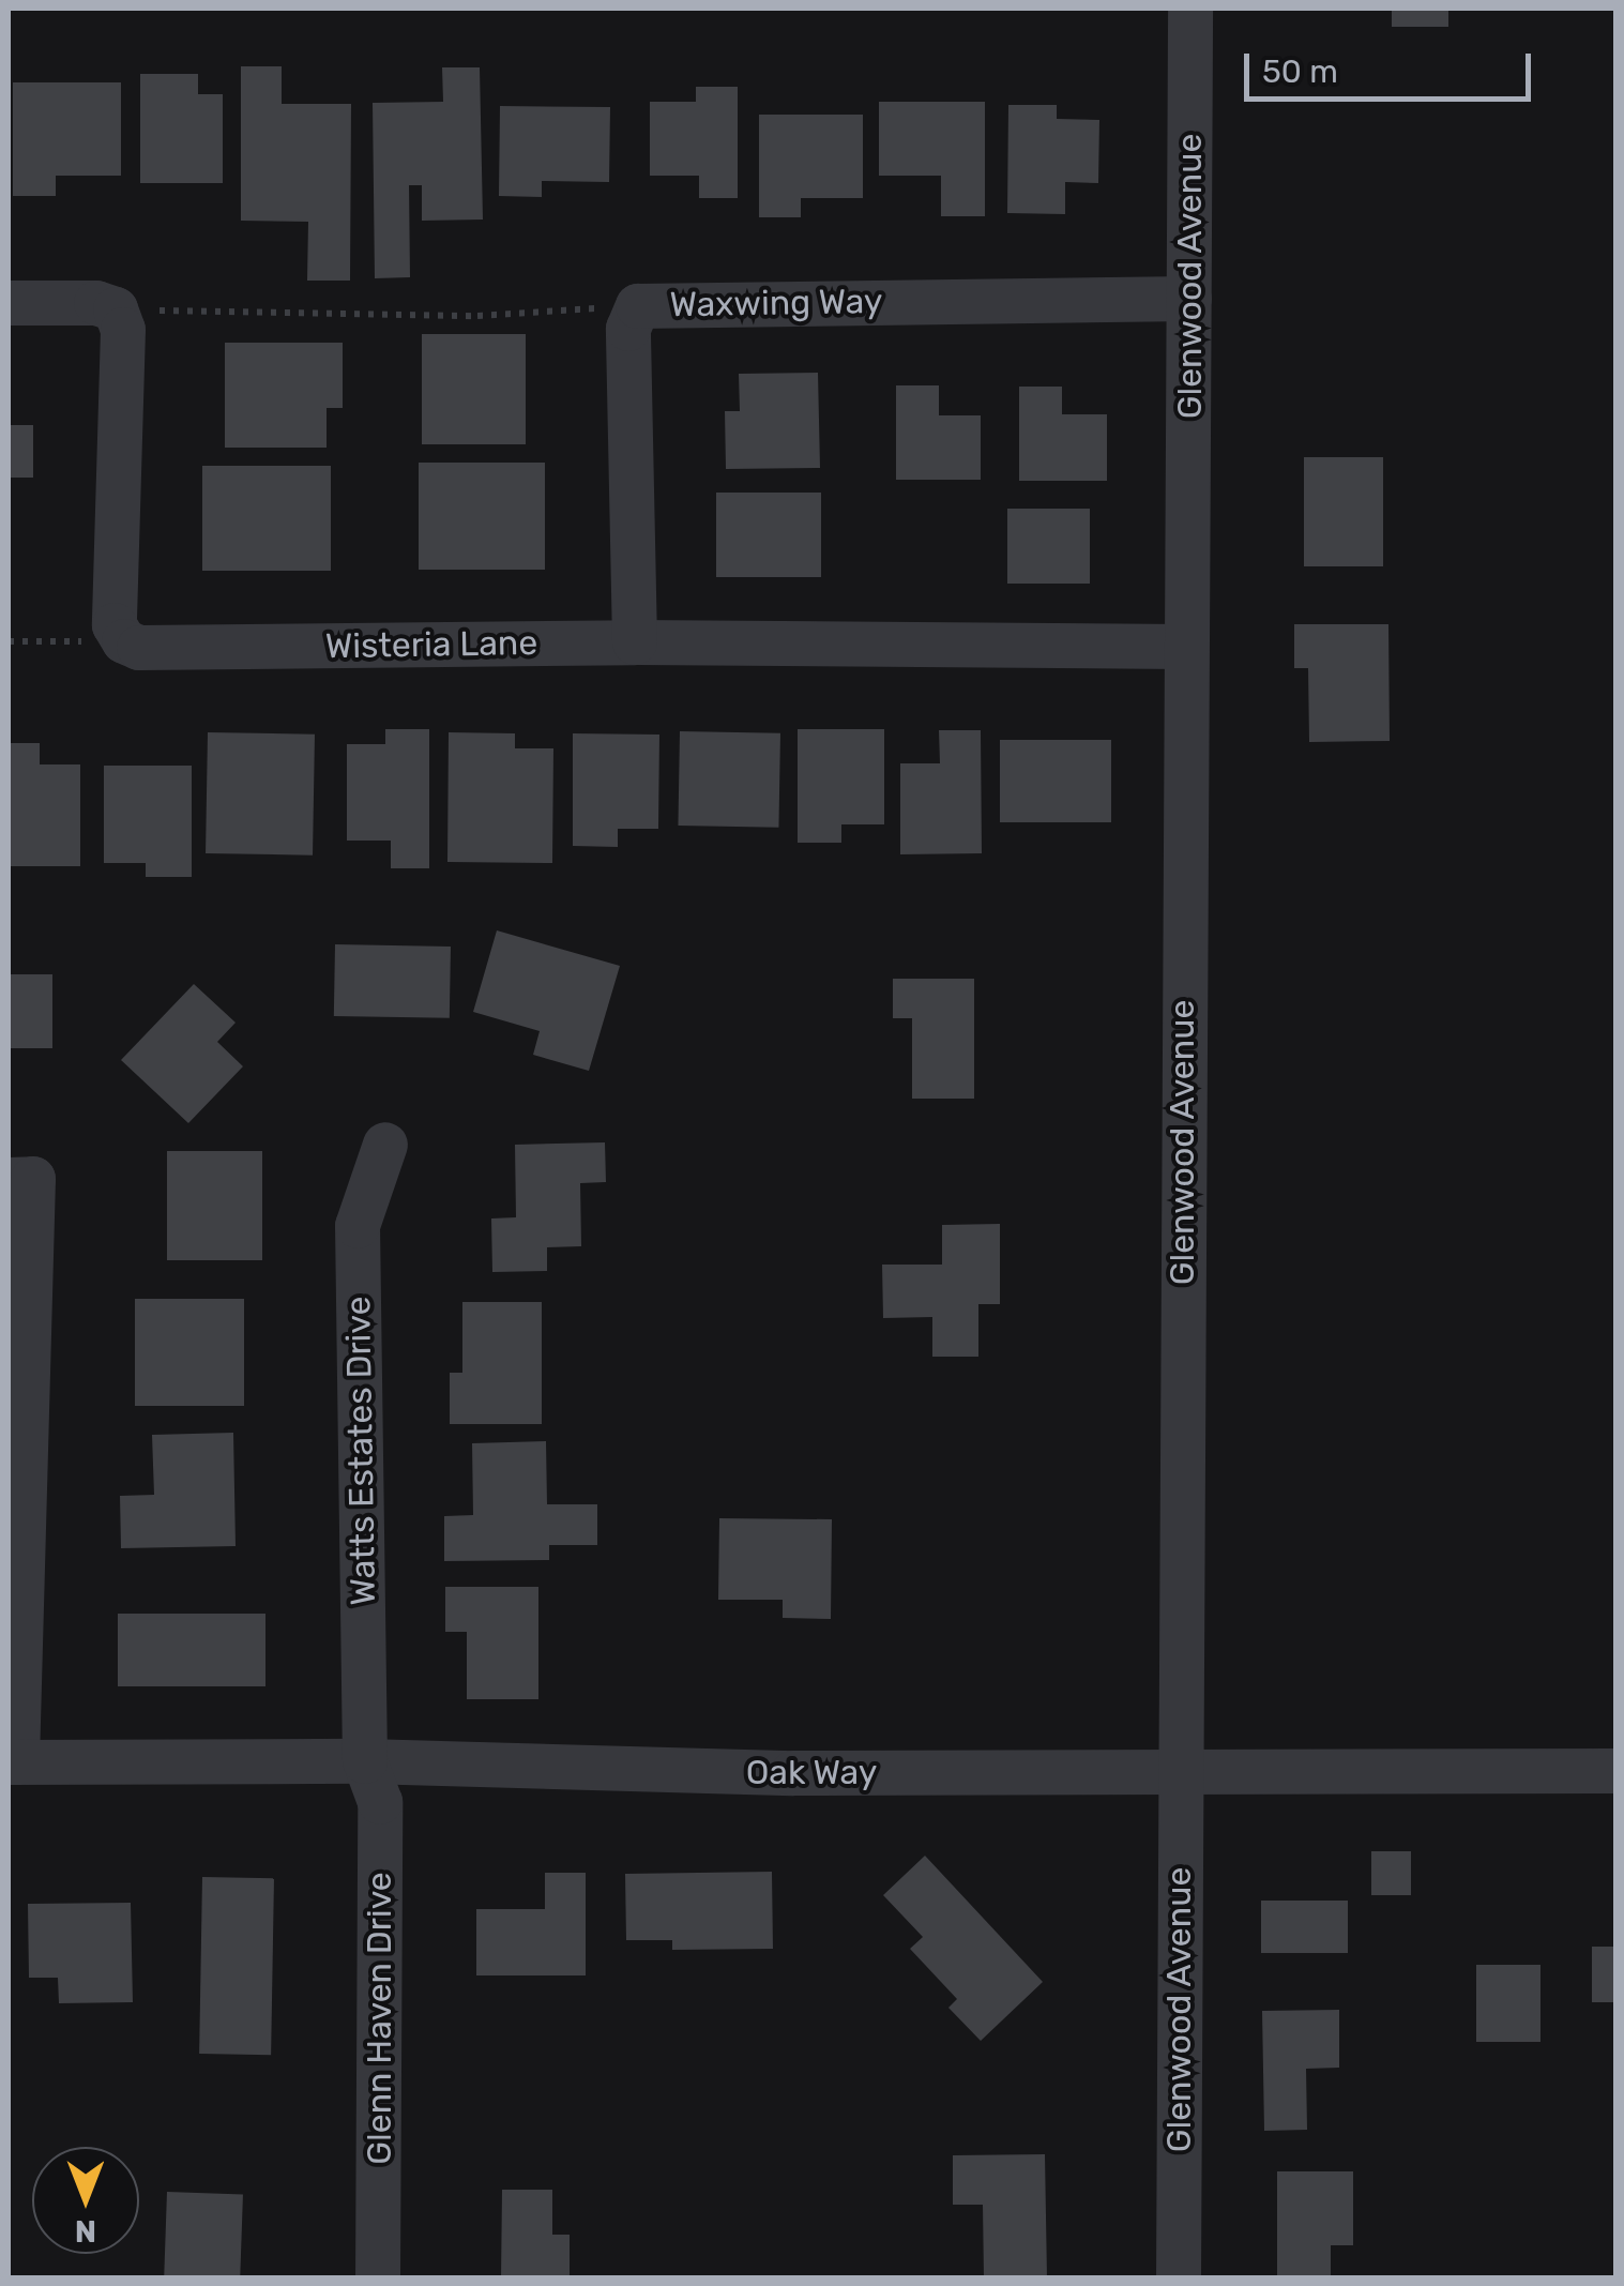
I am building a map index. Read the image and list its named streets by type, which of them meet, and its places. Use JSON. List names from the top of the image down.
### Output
{
  "streets": {
    "street": [
      "Glenwood Avenue",
      "Waxwing Way",
      "Wisteria Lane",
      "Watts Estates Drive",
      "Oak Way",
      "Glenn Haven Drive"
    ]
  },
  "crossings": [
    ["Glenwood Avenue", "Waxwing Way"],
    ["Glenwood Avenue", "Wisteria Lane"],
    ["Glenwood Avenue", "Oak Way"],
    ["Waxwing Way", "Wisteria Lane"],
    ["Watts Estates Drive", "Oak Way"],
    ["Watts Estates Drive", "Glenn Haven Drive"],
    ["Oak Way", "Glenn Haven Drive"]
  ],
  "scale_bar": "50 m",
  "north": "bottom"
}
